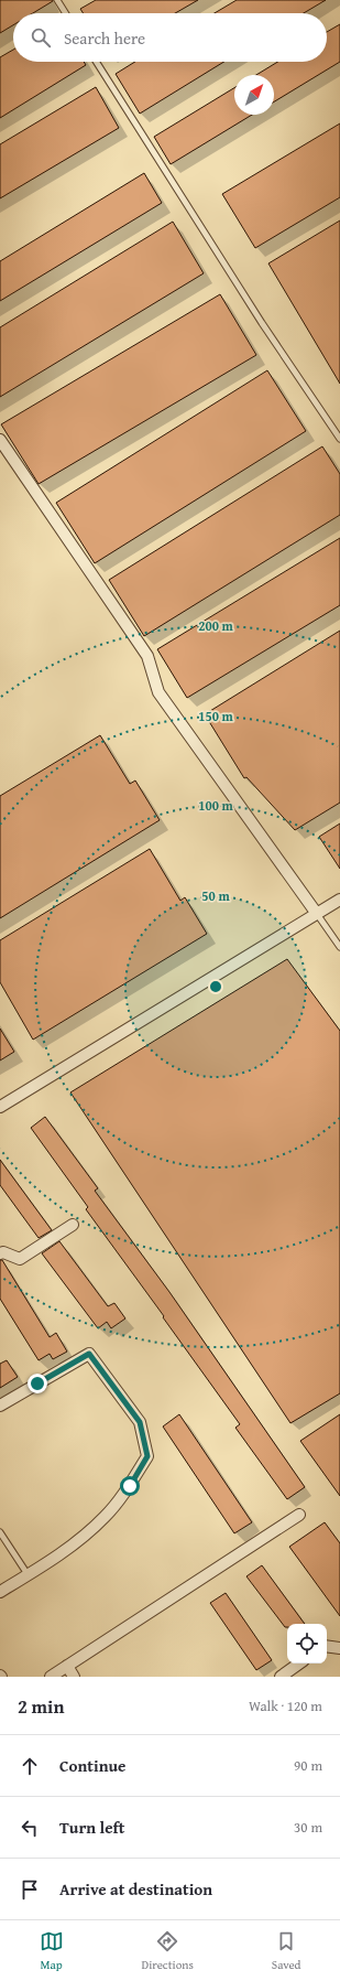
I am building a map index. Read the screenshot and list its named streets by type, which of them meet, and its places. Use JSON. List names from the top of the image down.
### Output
{
  "north": "top right",
  "page": {
    "search": "Search here",
    "heading": ["2 min", "Walk · 120 m"],
    "list": [
      ["Continue", "90 m"],
      ["Turn left", "30 m"],
      "Arrive at destination"
    ],
    "nav": ["Map", "Directions", "Saved"]
  },
  "rings": [
    "200 m",
    "150 m",
    "100 m",
    "50 m"
  ]
}
